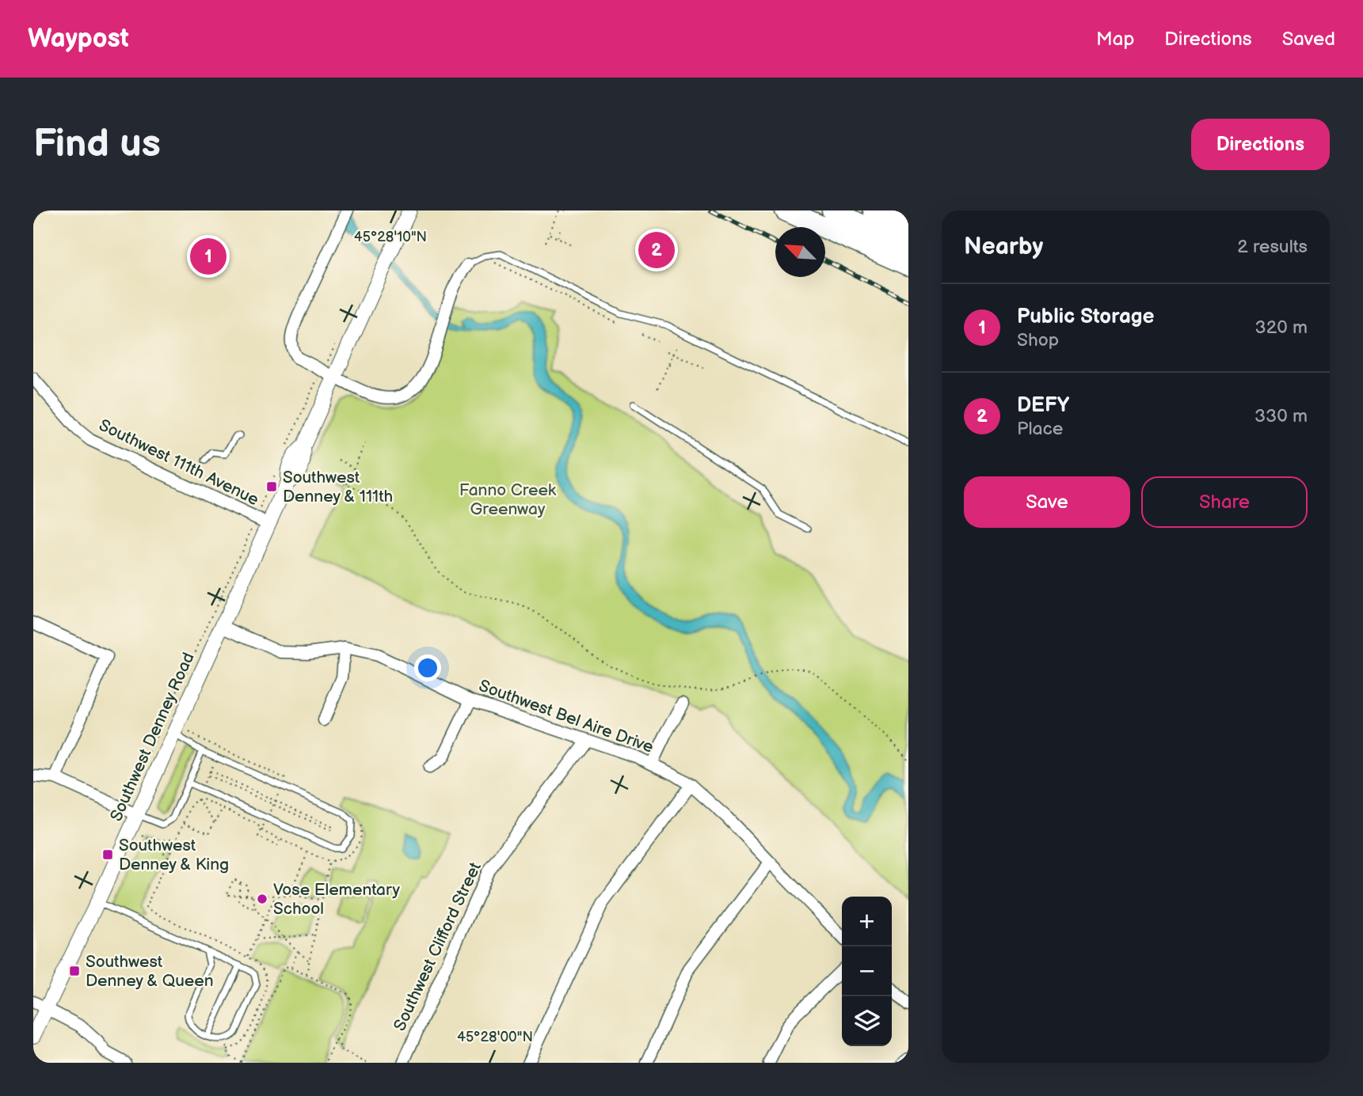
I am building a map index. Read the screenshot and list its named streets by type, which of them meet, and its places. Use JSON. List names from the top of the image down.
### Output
{
  "streets": {
    "street": [
      "Southwest 111th Avenue",
      "Southwest Bel Aire Drive",
      "Southwest Denney Road",
      "Southwest Clifford Street"
    ]
  },
  "crossings": [
    ["Southwest 111th Avenue", "Southwest Denney Road"],
    ["Southwest Bel Aire Drive", "Southwest Denney Road"],
    ["Southwest Bel Aire Drive", "Southwest Clifford Street"]
  ],
  "parks": ["Fanno Creek Greenway"],
  "places": {
    "transit": ["Southwest Denney & 111th", "Southwest Denney & King", "Southwest Denney & Queen"],
    "other": ["Vose Elementary School"]
  },
  "north": "top left",
  "page": {
    "header": "Waypost",
    "nav": ["Map", "Directions", "Saved"],
    "buttons": [
      "Directions",
      ["Save", "Share"]
    ],
    "title": "Find us",
    "heading": ["Nearby", "2 results"],
    "pins": ["2", "1"],
    "list": [
      {
        "mark": "1",
        "name": "Public Storage",
        "note": "Shop",
        "value": "320 m"
      },
      {
        "mark": "2",
        "name": "DEFY",
        "note": "Place",
        "value": "330 m"
      }
    ],
    "map_buttons": ["+", "−"]
  },
  "coordinates": ["45°28'10\"N", "45°28'00\"N"]
}
